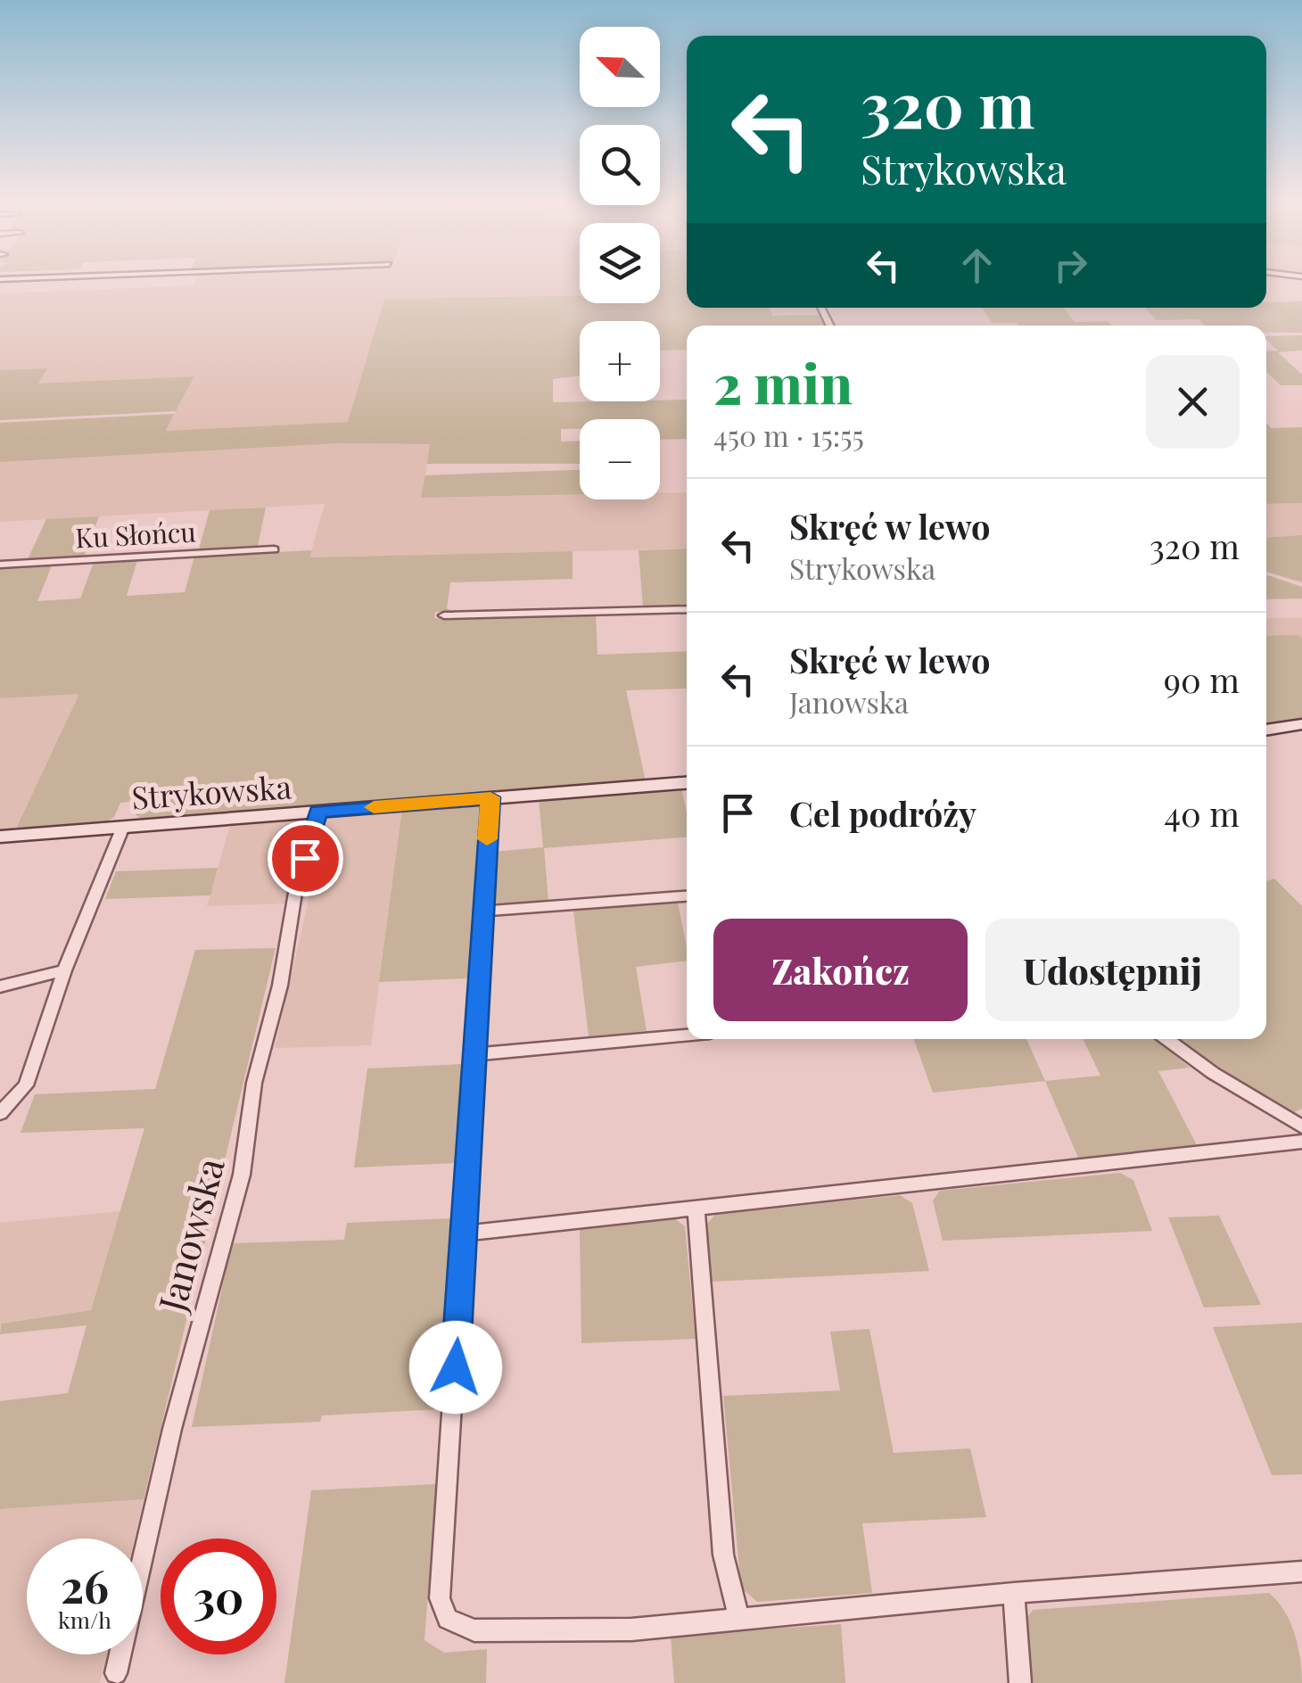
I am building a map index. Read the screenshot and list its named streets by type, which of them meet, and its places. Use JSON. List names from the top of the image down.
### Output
{
  "streets": {
    "street": ["Ku Słońcu", "Strykowska", "Janowska"]
  },
  "crossings": [
    ["Strykowska", "Janowska"]
  ],
  "north": "top left",
  "page": {
    "map_buttons": ["+", "−"],
    "turn": ["320 m", "Strykowska"],
    "heading": ["2 min", "450 m · 15:55"],
    "list": [
      {
        "name": "Skręć w lewo",
        "note": "Strykowska",
        "value": "320 m"
      },
      {
        "name": "Skręć w lewo",
        "note": "Janowska",
        "value": "90 m"
      },
      {
        "name": "Cel podróży",
        "value": "40 m"
      }
    ],
    "buttons": ["Zakończ", "Udostępnij"],
    "speed": "26 km/h",
    "limit": "30"
  }
}
